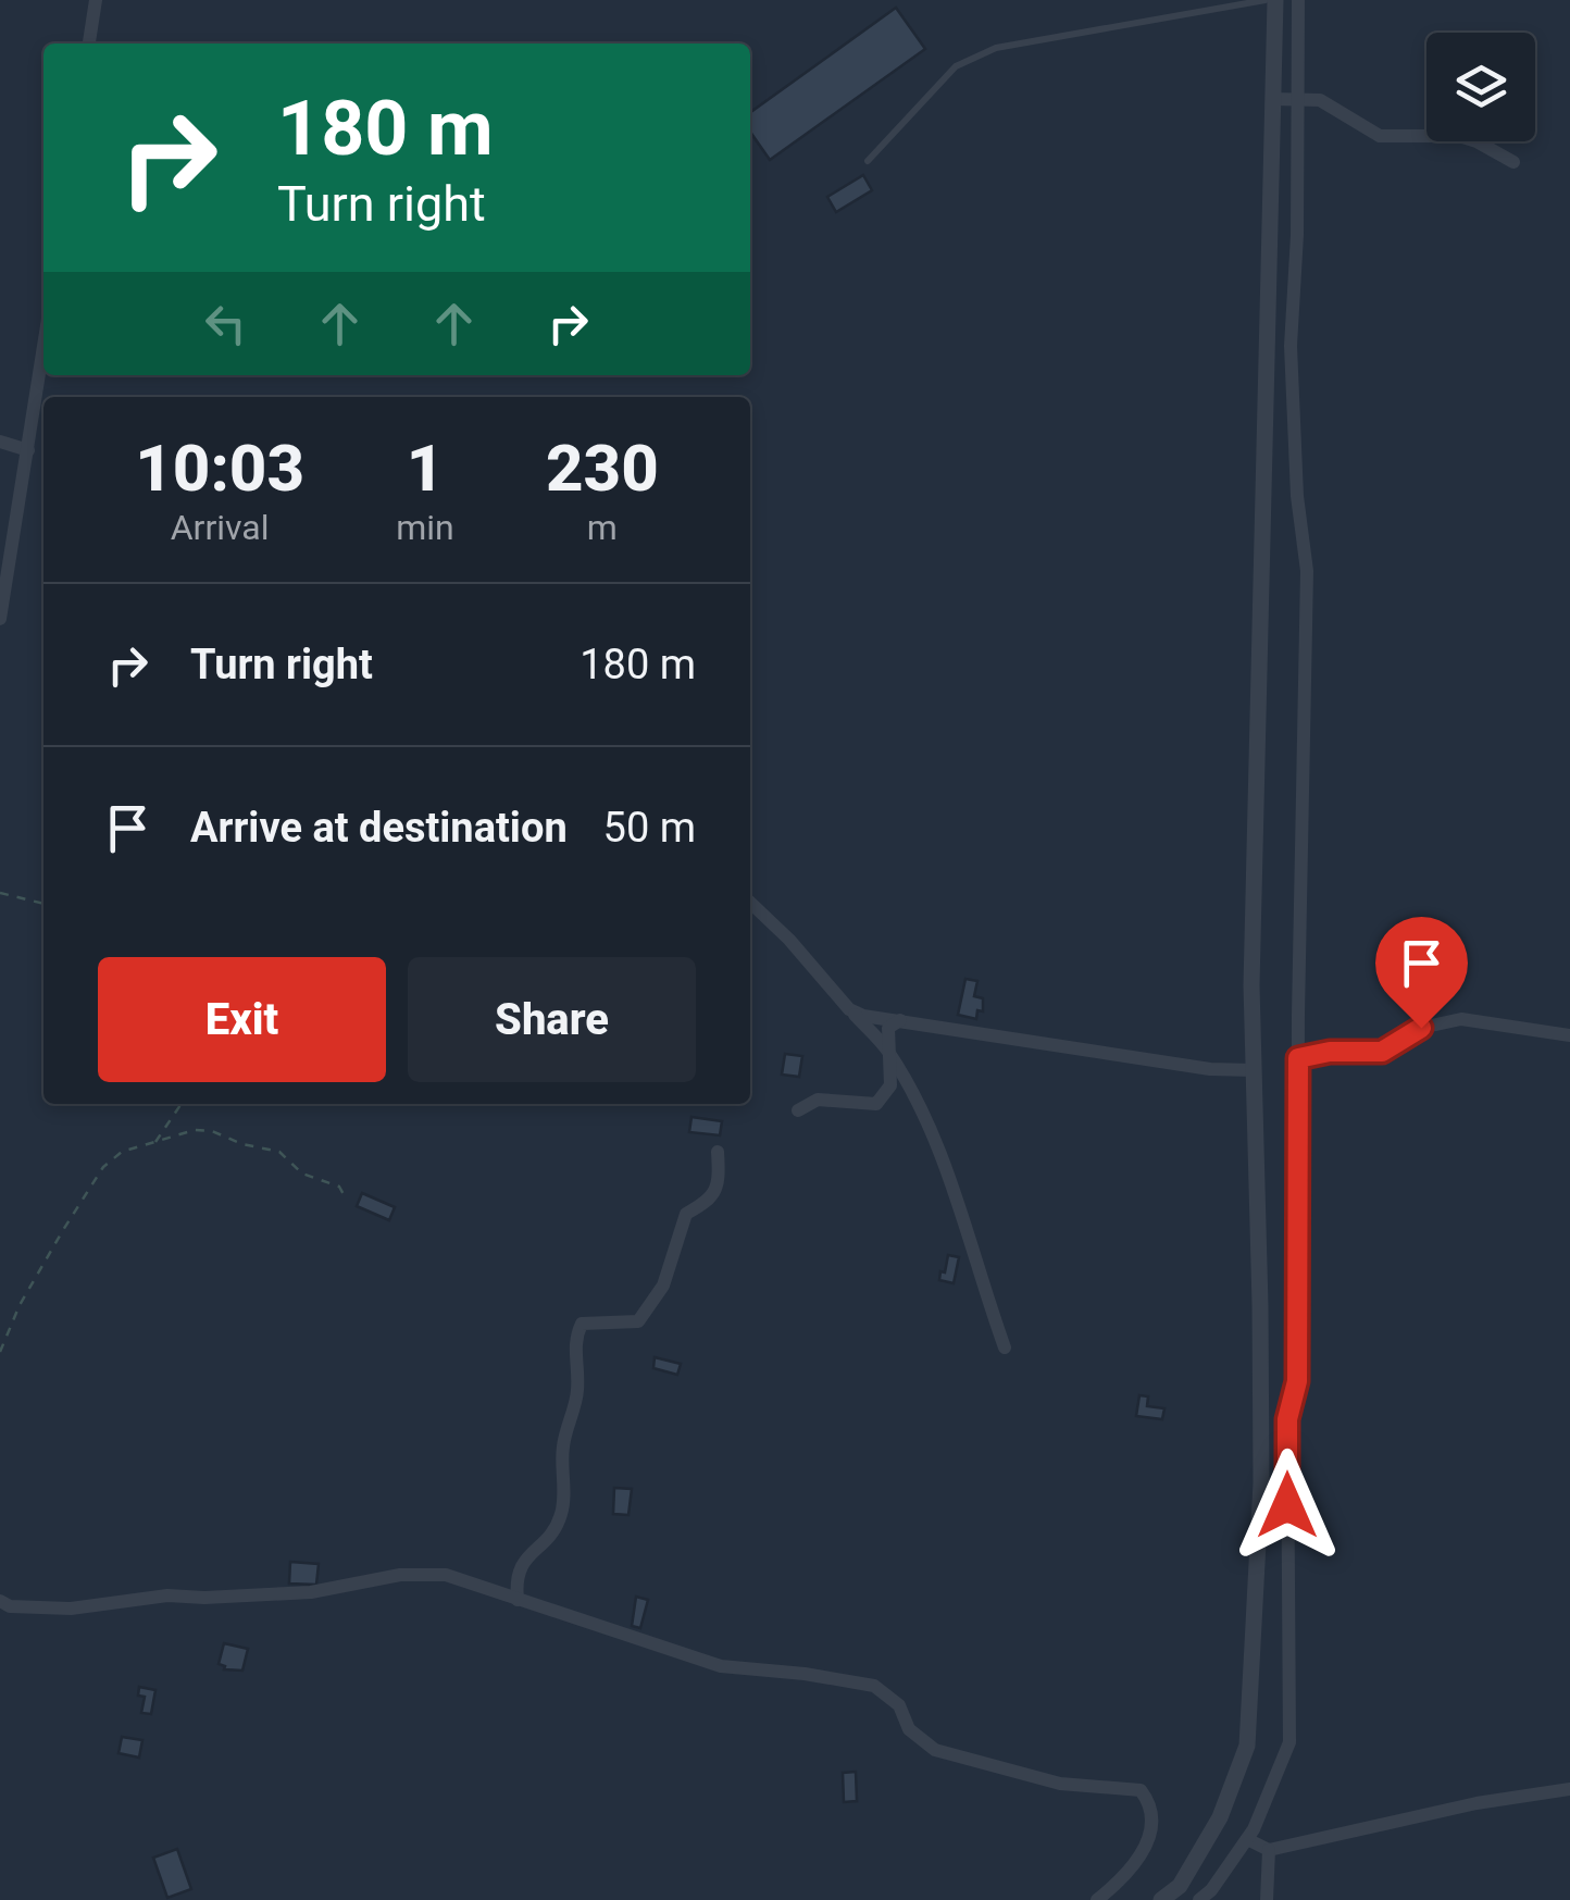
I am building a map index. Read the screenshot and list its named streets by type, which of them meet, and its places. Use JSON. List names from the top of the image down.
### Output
{
  "page": {
    "turn": ["180 m", "Turn right"],
    "eta": [
      "10:03",
      "Arrival",
      "1",
      "min",
      "230",
      "m"
    ],
    "list": [
      {
        "name": "Turn right",
        "value": "180 m"
      },
      {
        "name": "Arrive at destination",
        "value": "50 m"
      }
    ],
    "buttons": ["Exit", "Share"]
  }
}
